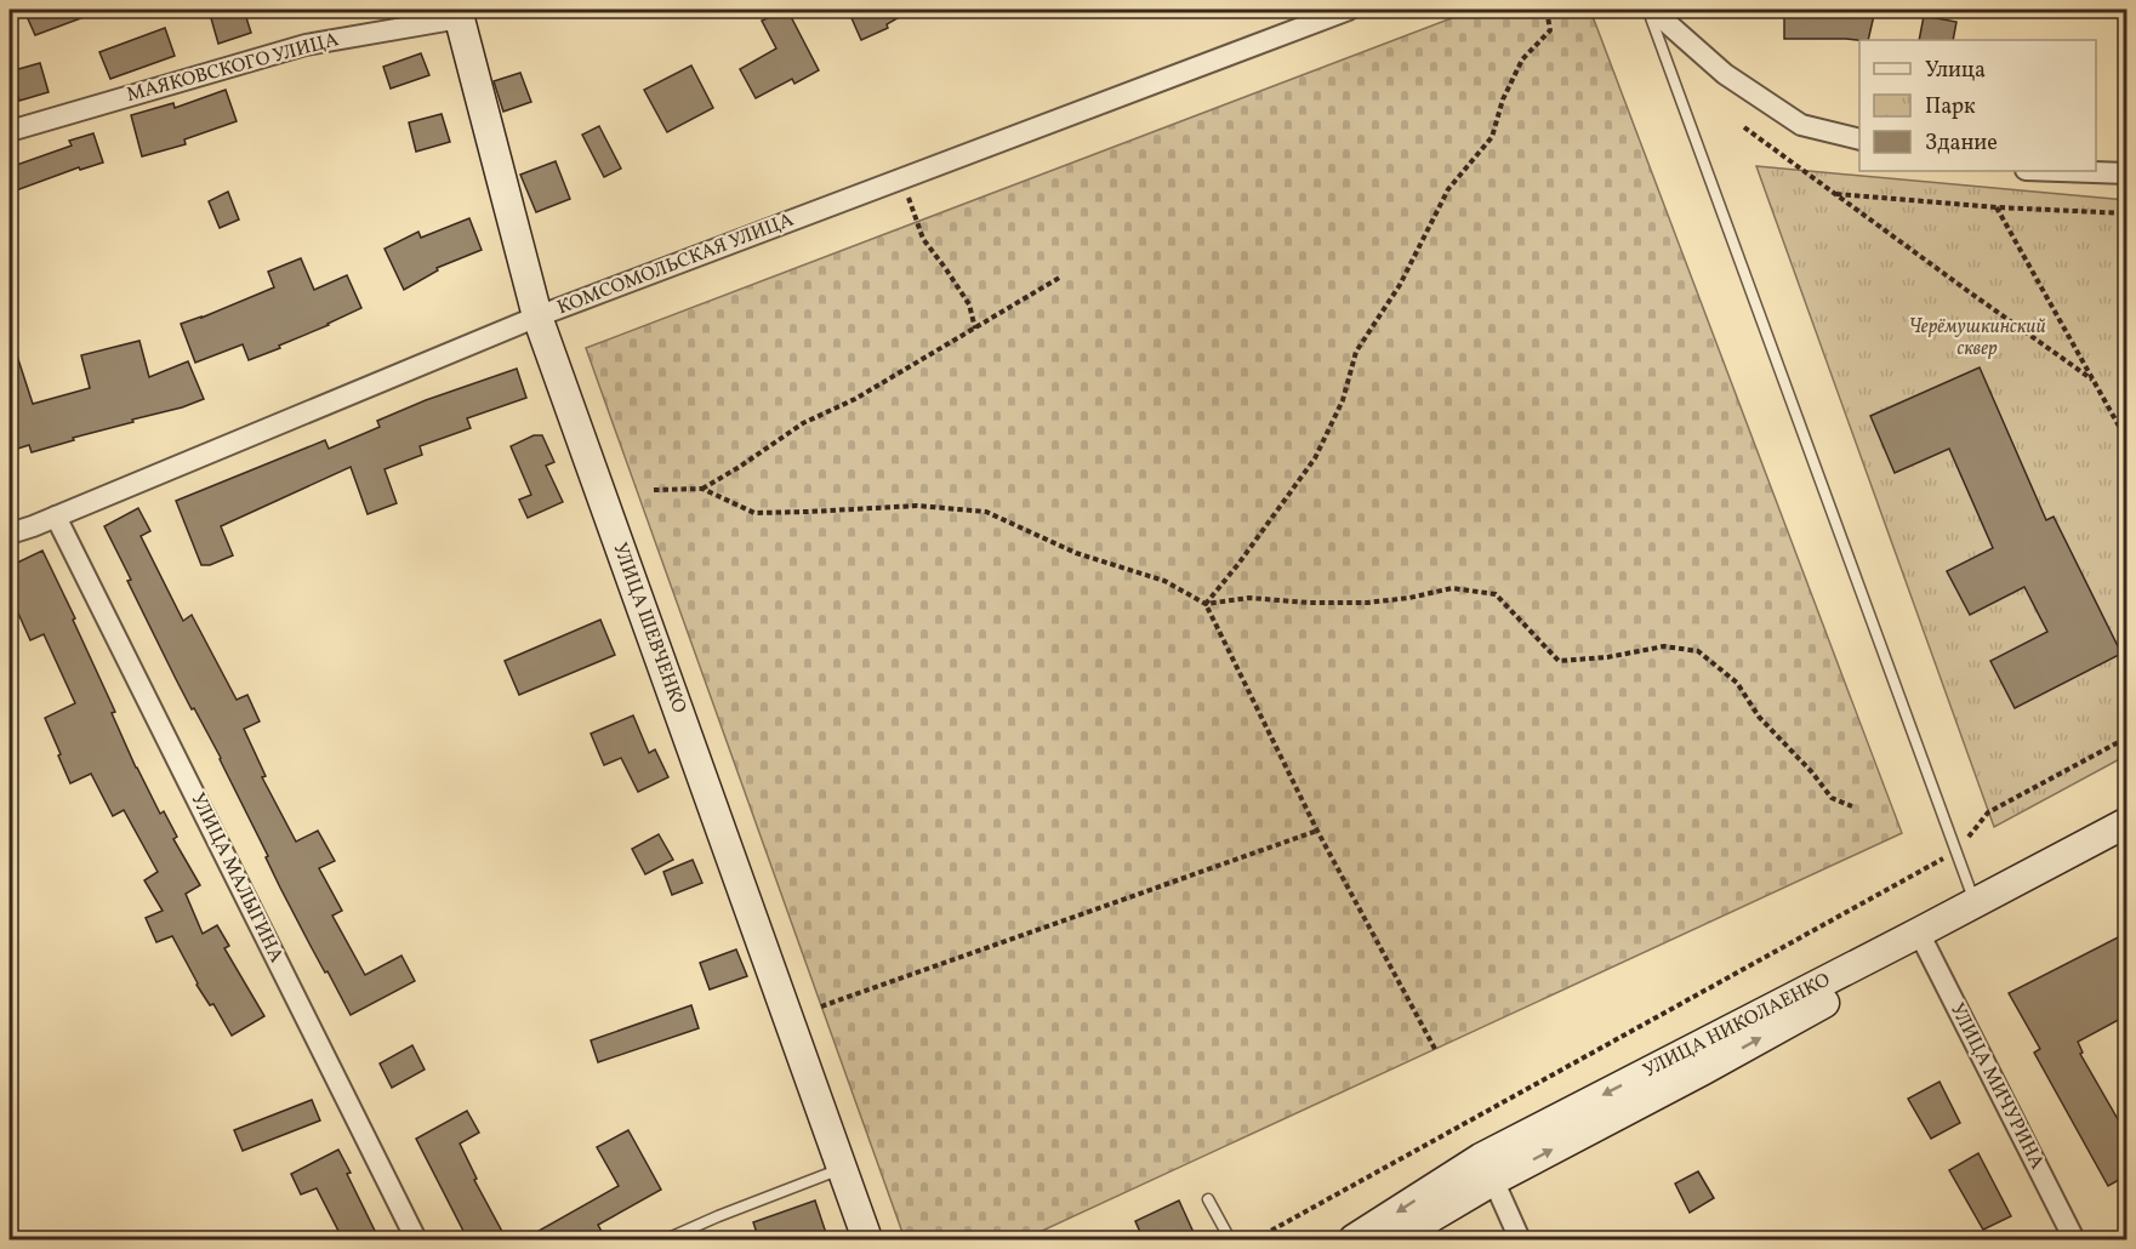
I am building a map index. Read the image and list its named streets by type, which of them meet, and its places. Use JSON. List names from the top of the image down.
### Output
{
  "streets": {
    "street": [
      "МАЯКОВСКОГО УЛИЦА",
      "КОМСОМОЛЬСКАЯ УЛИЦА",
      "УЛИЦА ШЕВЧЕНКО",
      "УЛИЦА МАЛЫГИНА",
      "УЛИЦА НИКОЛАЕНКО",
      "УЛИЦА МИЧУРИНА"
    ]
  },
  "crossings": [
    ["МАЯКОВСКОГО УЛИЦА", "УЛИЦА ШЕВЧЕНКО"],
    ["КОМСОМОЛЬСКАЯ УЛИЦА", "УЛИЦА ШЕВЧЕНКО"],
    ["КОМСОМОЛЬСКАЯ УЛИЦА", "УЛИЦА МАЛЫГИНА"],
    ["УЛИЦА НИКОЛАЕНКО", "УЛИЦА МИЧУРИНА"]
  ],
  "parks": ["Черёмушкинский сквер"],
  "legend": ["Улица", "Парк", "Здание"]
}
